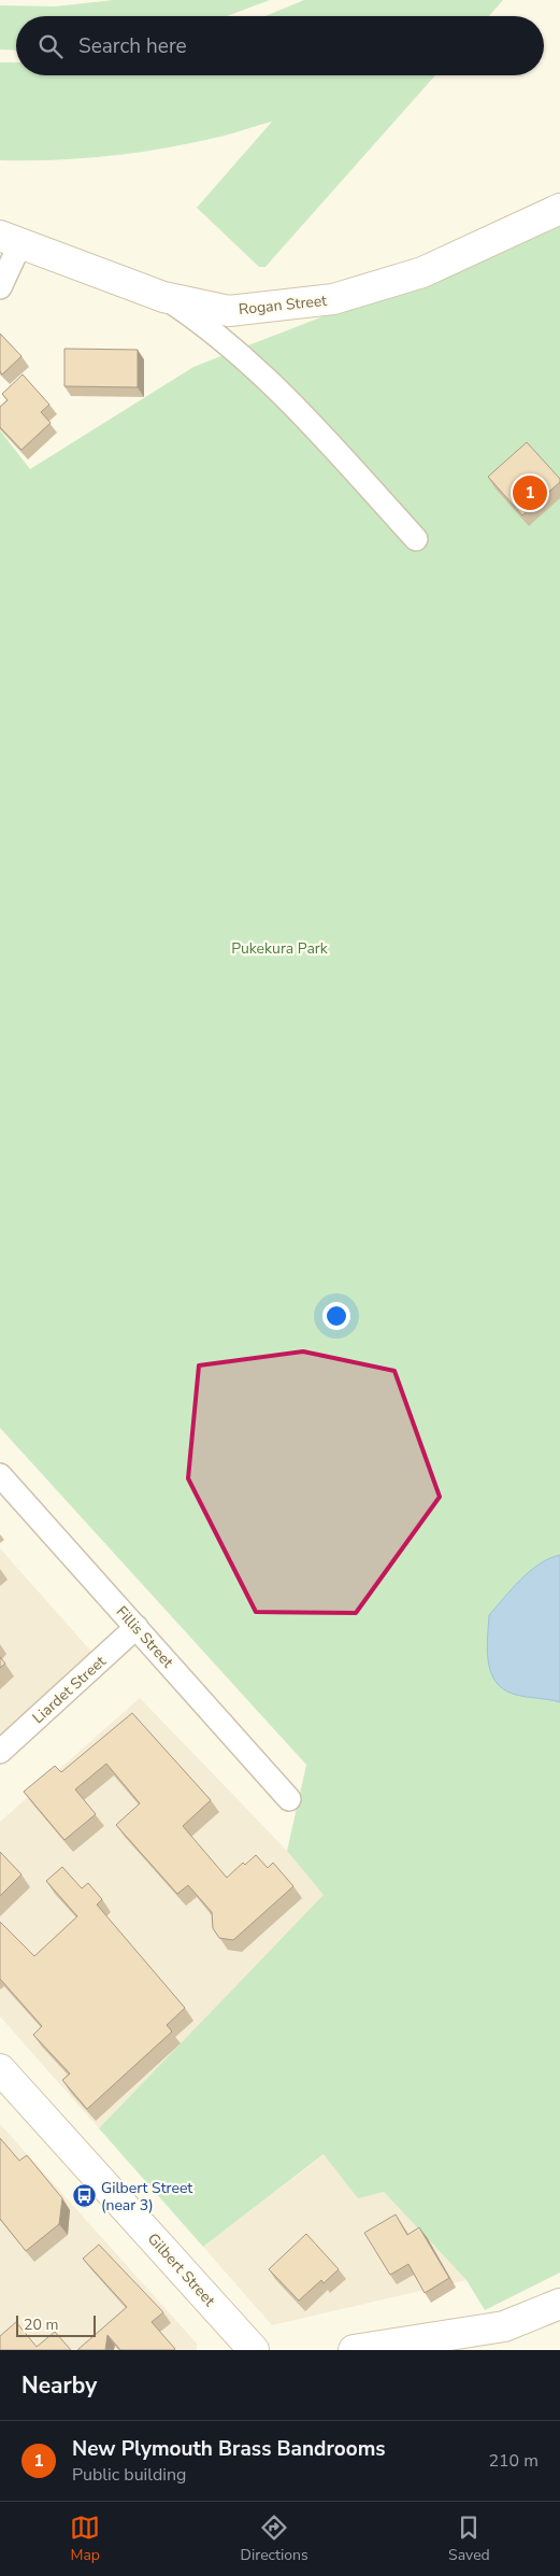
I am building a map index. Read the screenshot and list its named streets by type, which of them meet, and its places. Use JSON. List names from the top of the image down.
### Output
{
  "streets": {
    "street": [
      "Rogan Street",
      "Fillis Street",
      "Liardet Street",
      "Gilbert Street"
    ]
  },
  "crossings": [
    ["Fillis Street", "Liardet Street"]
  ],
  "parks": ["Pukekura Park"],
  "places": {
    "bus stop": ["Gilbert Street (near 3)"]
  },
  "scale_bar": "20 m",
  "page": {
    "search": "Search here",
    "pins": "1",
    "scale": "20 m",
    "heading": "Nearby",
    "list": [
      {
        "mark": "1",
        "name": "New Plymouth Brass Bandrooms",
        "note": "Public building",
        "value": "210 m"
      }
    ],
    "nav": ["Map", "Directions", "Saved"]
  }
}
